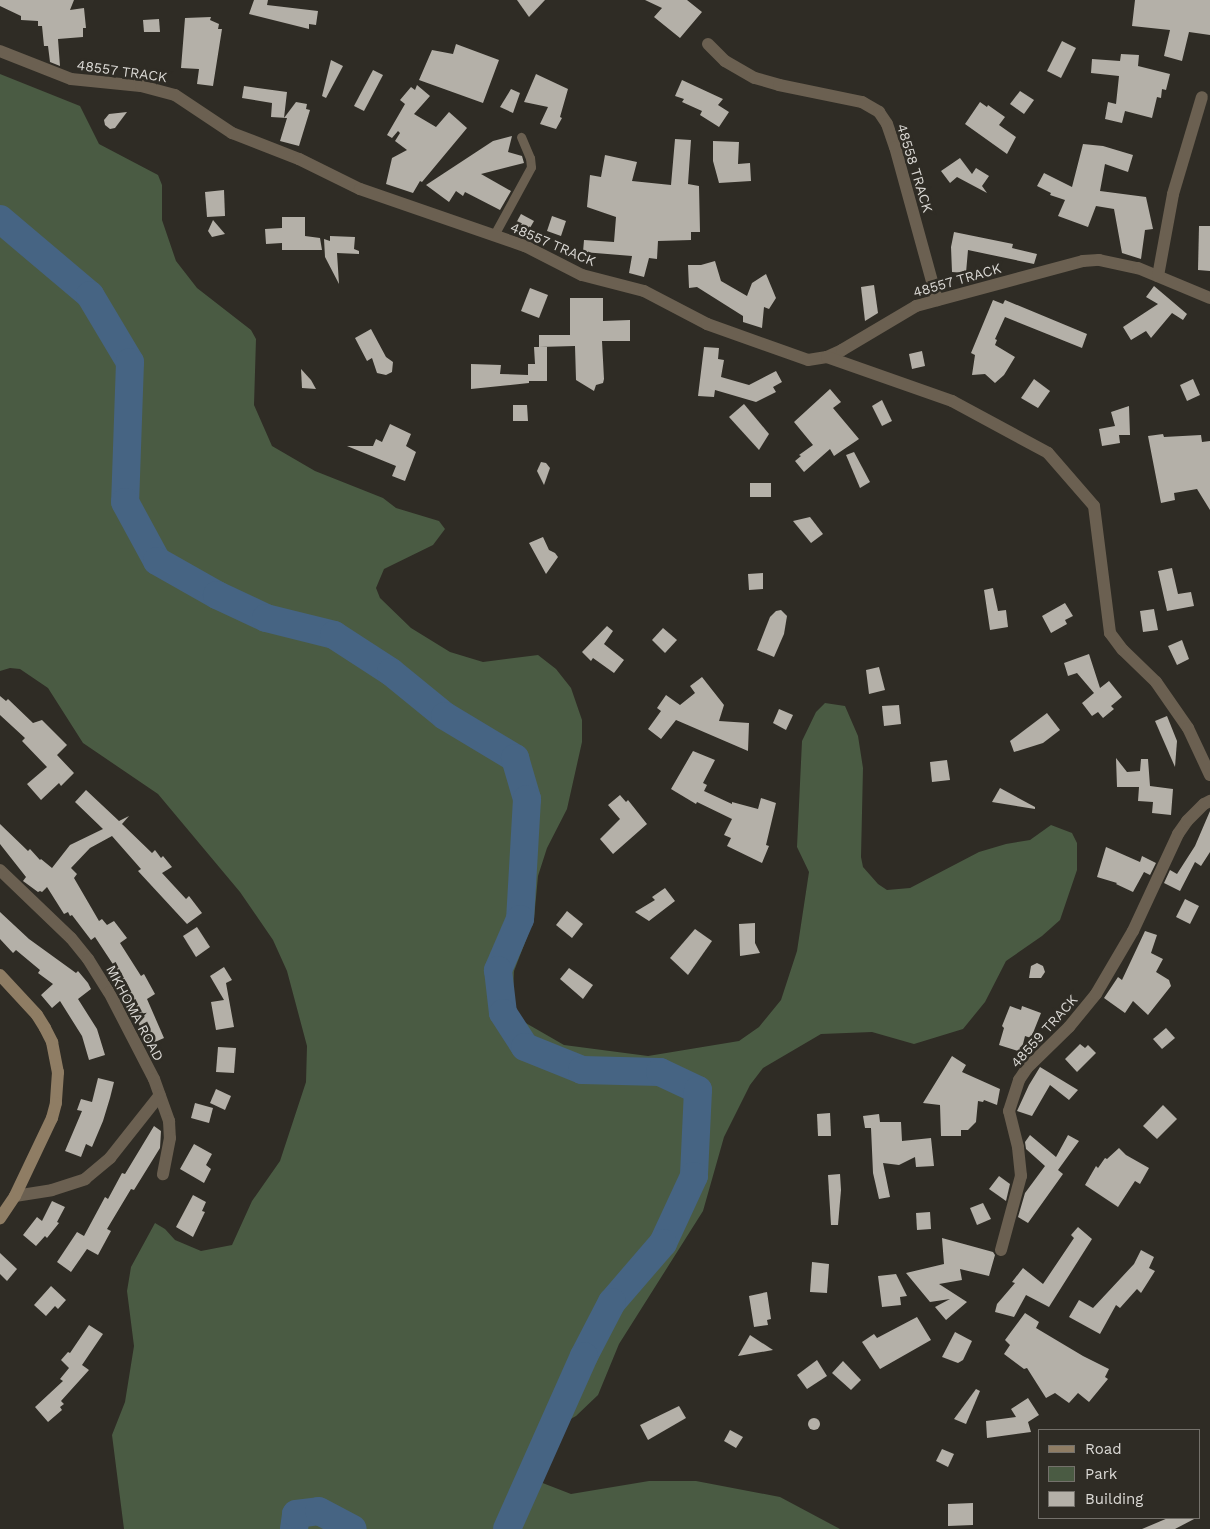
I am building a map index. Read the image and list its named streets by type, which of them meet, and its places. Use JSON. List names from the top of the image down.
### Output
{
  "streets": {
    "street": [
      "48557 TRACK",
      "48558 TRACK",
      "MKHOMA ROAD",
      "48559 TRACK"
    ]
  },
  "crossings": [
    ["48557 TRACK", "48558 TRACK"]
  ],
  "legend": ["Road", "Park", "Building"]
}
